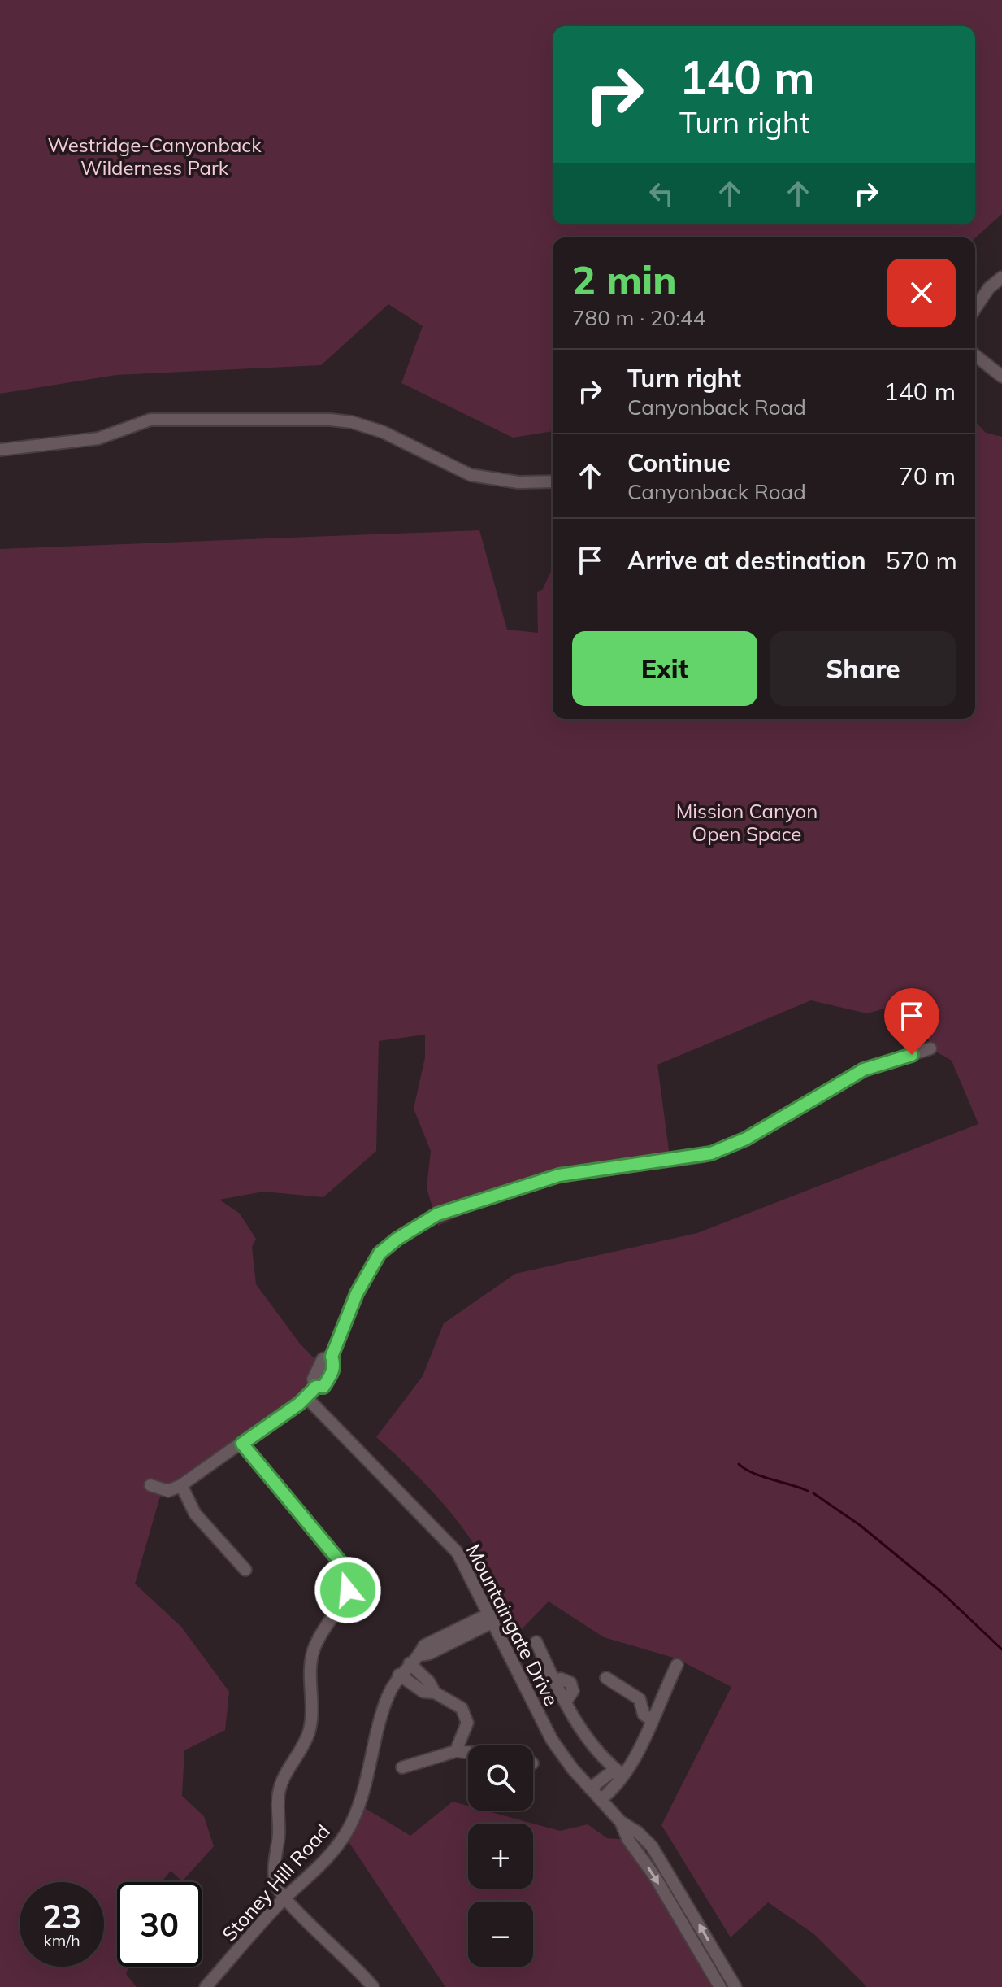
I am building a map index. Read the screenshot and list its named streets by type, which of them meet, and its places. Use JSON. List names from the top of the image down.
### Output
{
  "streets": {
    "street": ["Mountaingate Drive", "Stoney Hill Road"]
  },
  "crossings": [
    ["Mountaingate Drive", "Stoney Hill Road"]
  ],
  "parks": ["Westridge-Canyonback Wilderness Park", "Mission Canyon Open Space"],
  "page": {
    "turn": ["140 m", "Turn right"],
    "heading": ["2 min", "780 m · 20:44"],
    "list": [
      {
        "name": "Turn right",
        "note": "Canyonback Road",
        "value": "140 m"
      },
      {
        "name": "Continue",
        "note": "Canyonback Road",
        "value": "70 m"
      },
      {
        "name": "Arrive at destination",
        "value": "570 m"
      }
    ],
    "buttons": ["Exit", "Share"],
    "map_buttons": ["+", "−"],
    "speed": "23 km/h",
    "limit": "30"
  }
}
